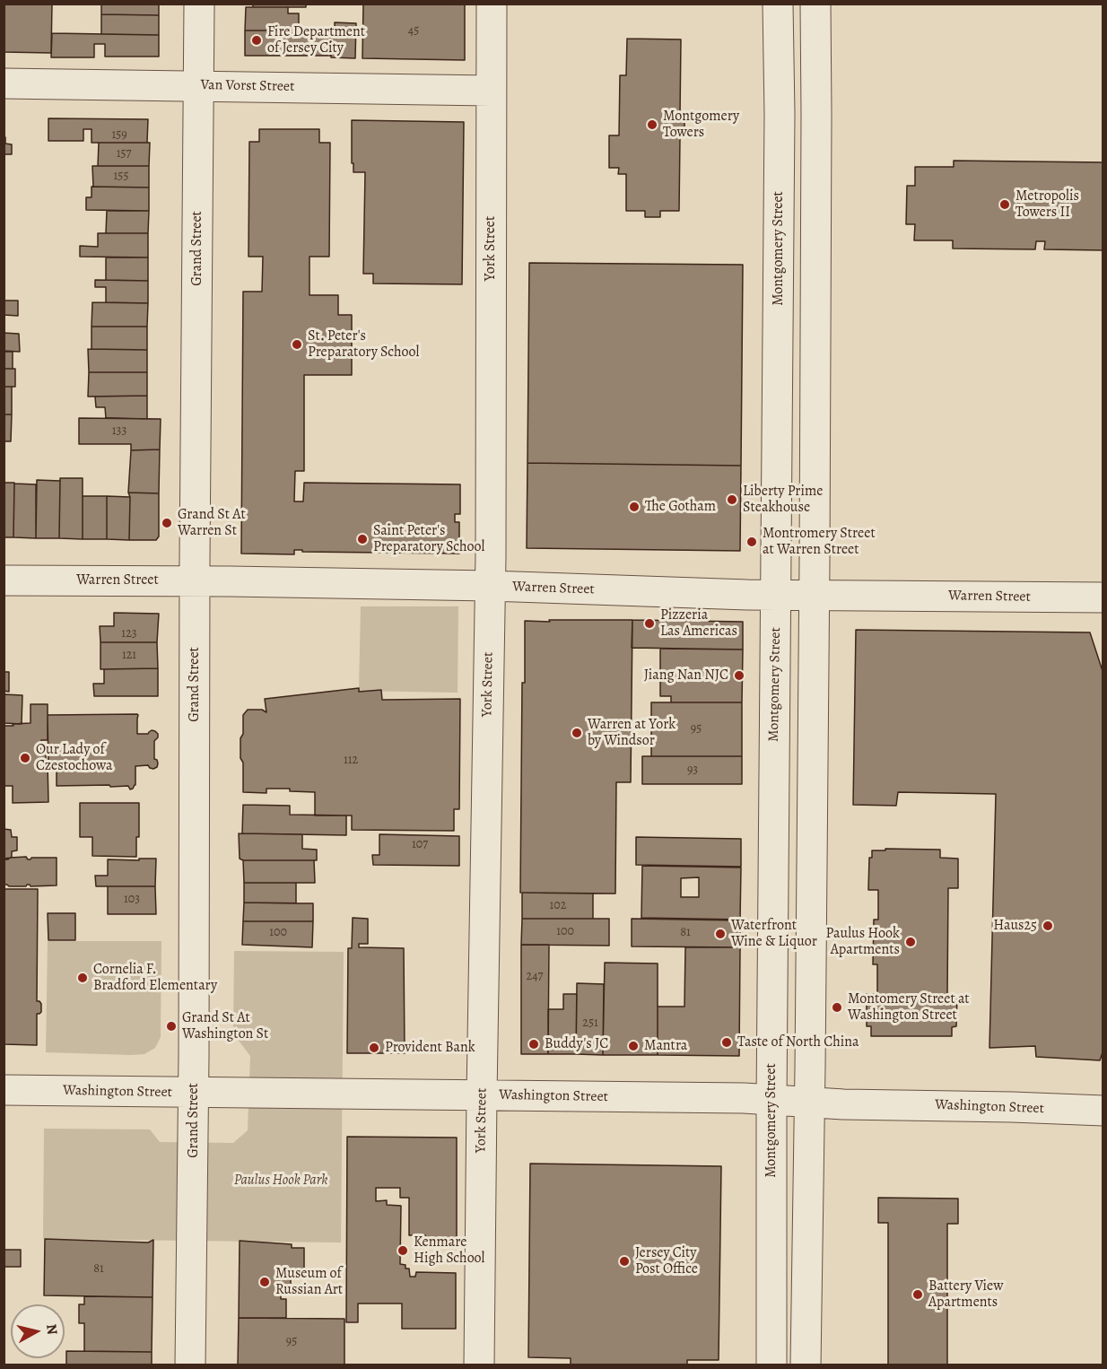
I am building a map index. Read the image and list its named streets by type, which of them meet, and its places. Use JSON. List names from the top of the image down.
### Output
{
  "streets": {
    "street": [
      "Van Vorst Street",
      "Grand Street",
      "York Street",
      "Montgomery Street",
      "Warren Street",
      "Washington Street"
    ]
  },
  "crossings": [
    ["Van Vorst Street", "Grand Street"],
    ["Van Vorst Street", "York Street"],
    ["Grand Street", "Warren Street"],
    ["Grand Street", "Washington Street"],
    ["York Street", "Warren Street"],
    ["York Street", "Washington Street"],
    ["Montgomery Street", "Warren Street"],
    ["Montgomery Street", "Washington Street"]
  ],
  "parks": ["Paulus Hook Park"],
  "places": [
    "Fire Department of Jersey City",
    "Montgomery Towers",
    "Metropolis Towers II",
    "St. Peter's Preparatory School",
    "Liberty Prime Steakhouse",
    "The Gotham",
    "Grand St At Warren St",
    "Saint Peter's Preparatory School",
    "Montromery Street at Warren Street",
    "Pizzeria Las Americas",
    "Jiang Nan NJC",
    "Warren at York by Windsor",
    "Our Lady of Czestochowa",
    "Haus25",
    "Waterfront Wine & Liquor",
    "Paulus Hook Apartments",
    "Cornelia F. Bradford Elementary",
    "Montomery Street at Washington Street",
    "Grand St At Washington St",
    "Taste of North China",
    "Buddy's JC",
    "Mantra",
    "Provident Bank",
    "Kenmare High School",
    "Jersey City Post Office",
    "Museum of Russian Art",
    "Battery View Apartments"
  ],
  "house_numbers": [
    "45",
    "159",
    "157",
    "155",
    "133",
    "123",
    "121",
    "95",
    "112",
    "93",
    "107",
    "103",
    "102",
    "100",
    "100",
    "81",
    "247",
    "251",
    "81",
    "95"
  ],
  "north": "right"
}
